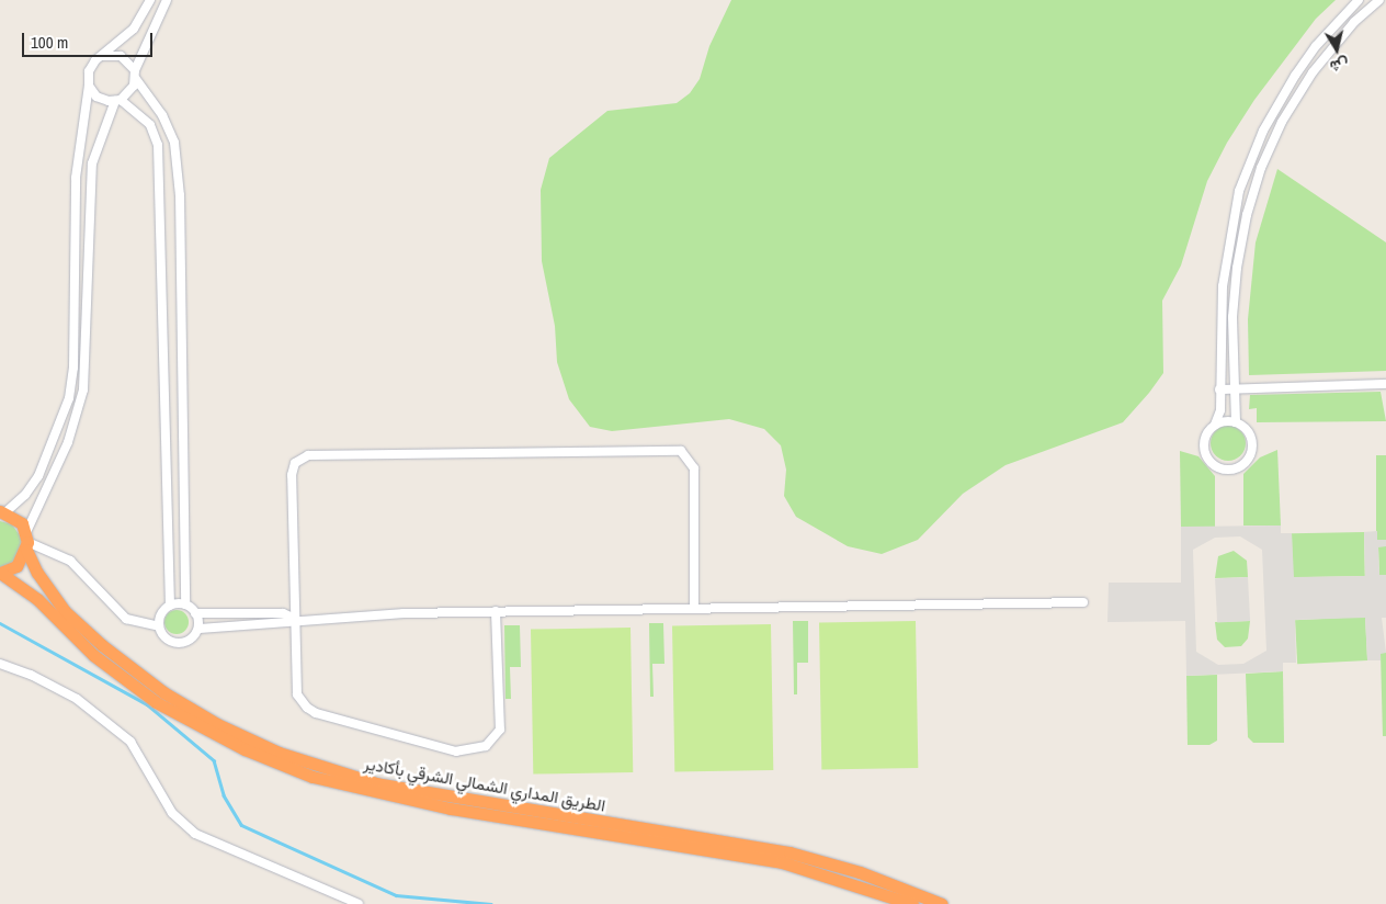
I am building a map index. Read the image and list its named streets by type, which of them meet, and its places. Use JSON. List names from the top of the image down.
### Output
{
  "streets": {
    "highway": ["الطريق المداري الشمالي الشرقي بأكادير"]
  },
  "scale_bar": "100 m",
  "north": "bottom"
}
